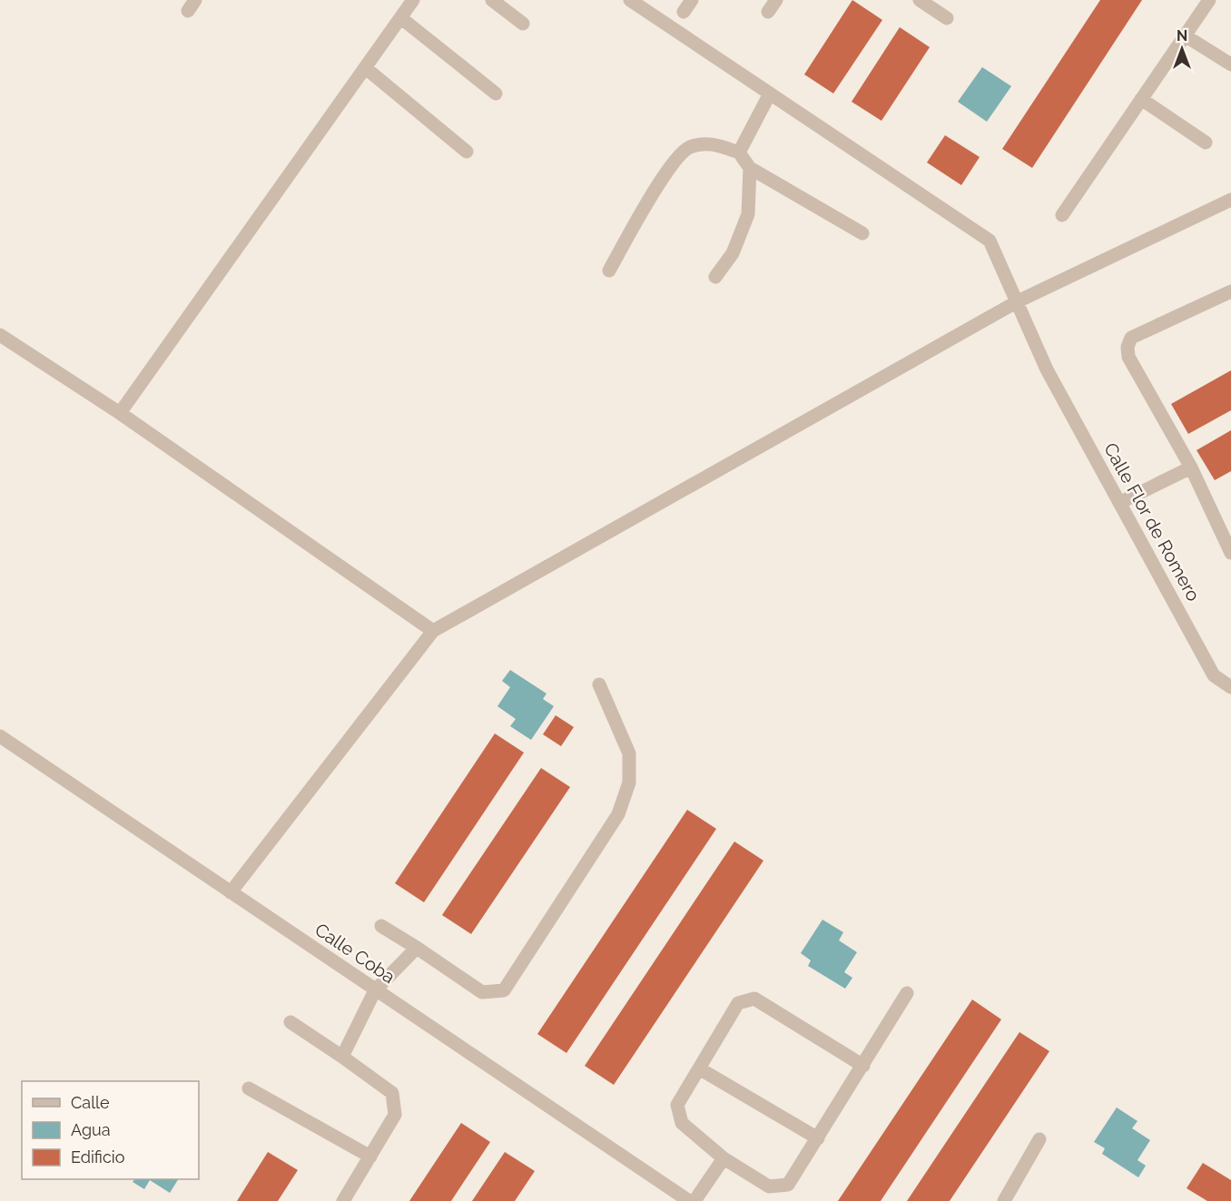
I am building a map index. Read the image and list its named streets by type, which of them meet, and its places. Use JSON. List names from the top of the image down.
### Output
{
  "streets": {
    "street": ["Calle Flor de Romero", "Calle Coba"]
  },
  "legend": ["Calle", "Agua", "Edificio"],
  "north": "top"
}
